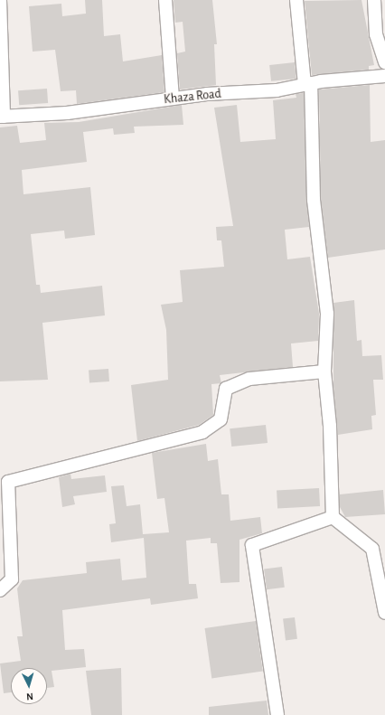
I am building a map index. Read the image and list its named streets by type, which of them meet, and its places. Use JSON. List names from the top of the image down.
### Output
{
  "streets": {
    "street": ["Khaza Road"]
  },
  "north": "bottom"
}
